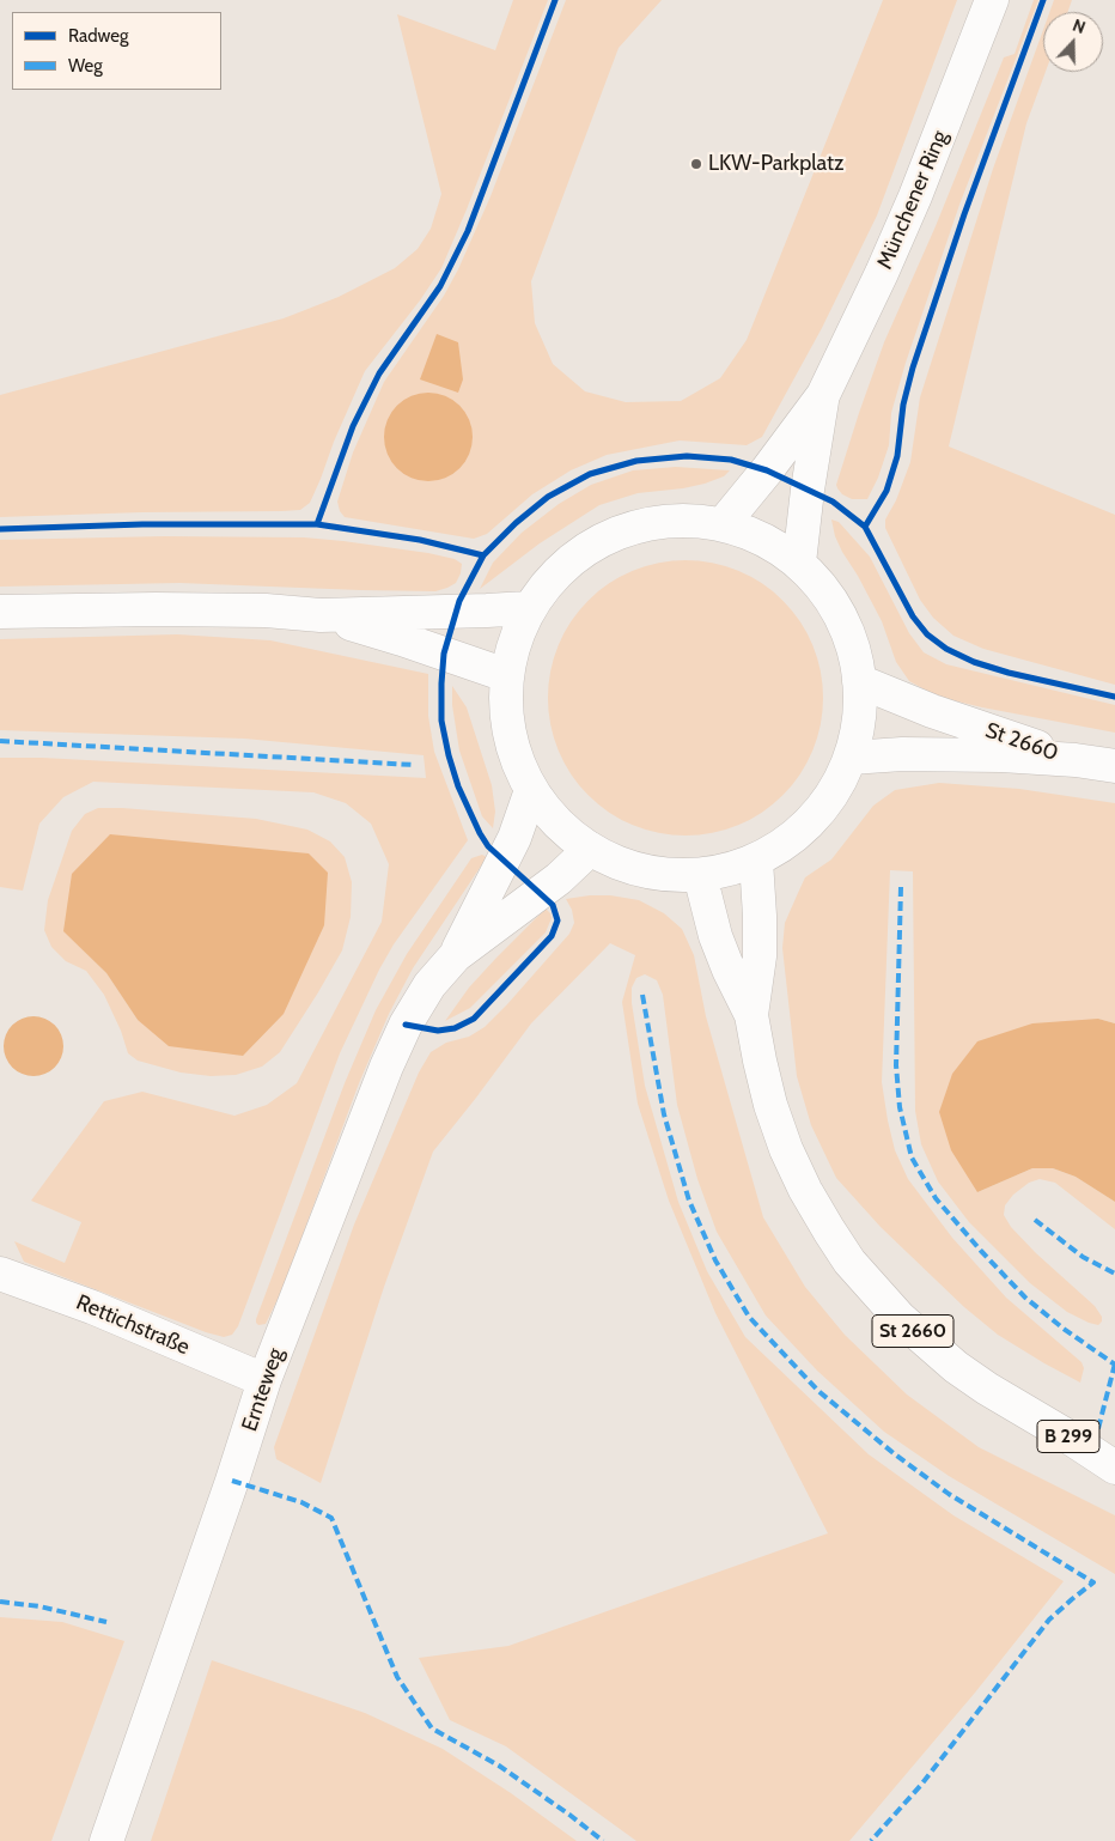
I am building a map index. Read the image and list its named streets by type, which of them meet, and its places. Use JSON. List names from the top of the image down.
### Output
{
  "streets": {
    "main road": [
      "Münchener Ring",
      "St 2660",
      "Rettichstraße",
      "Ernteweg",
      "B 299"
    ]
  },
  "crossings": [
    ["St 2660", "B 299"],
    ["Rettichstraße", "Ernteweg"]
  ],
  "places": ["LKW-Parkplatz"],
  "legend": ["Radweg", "Weg"],
  "north": "top"
}
